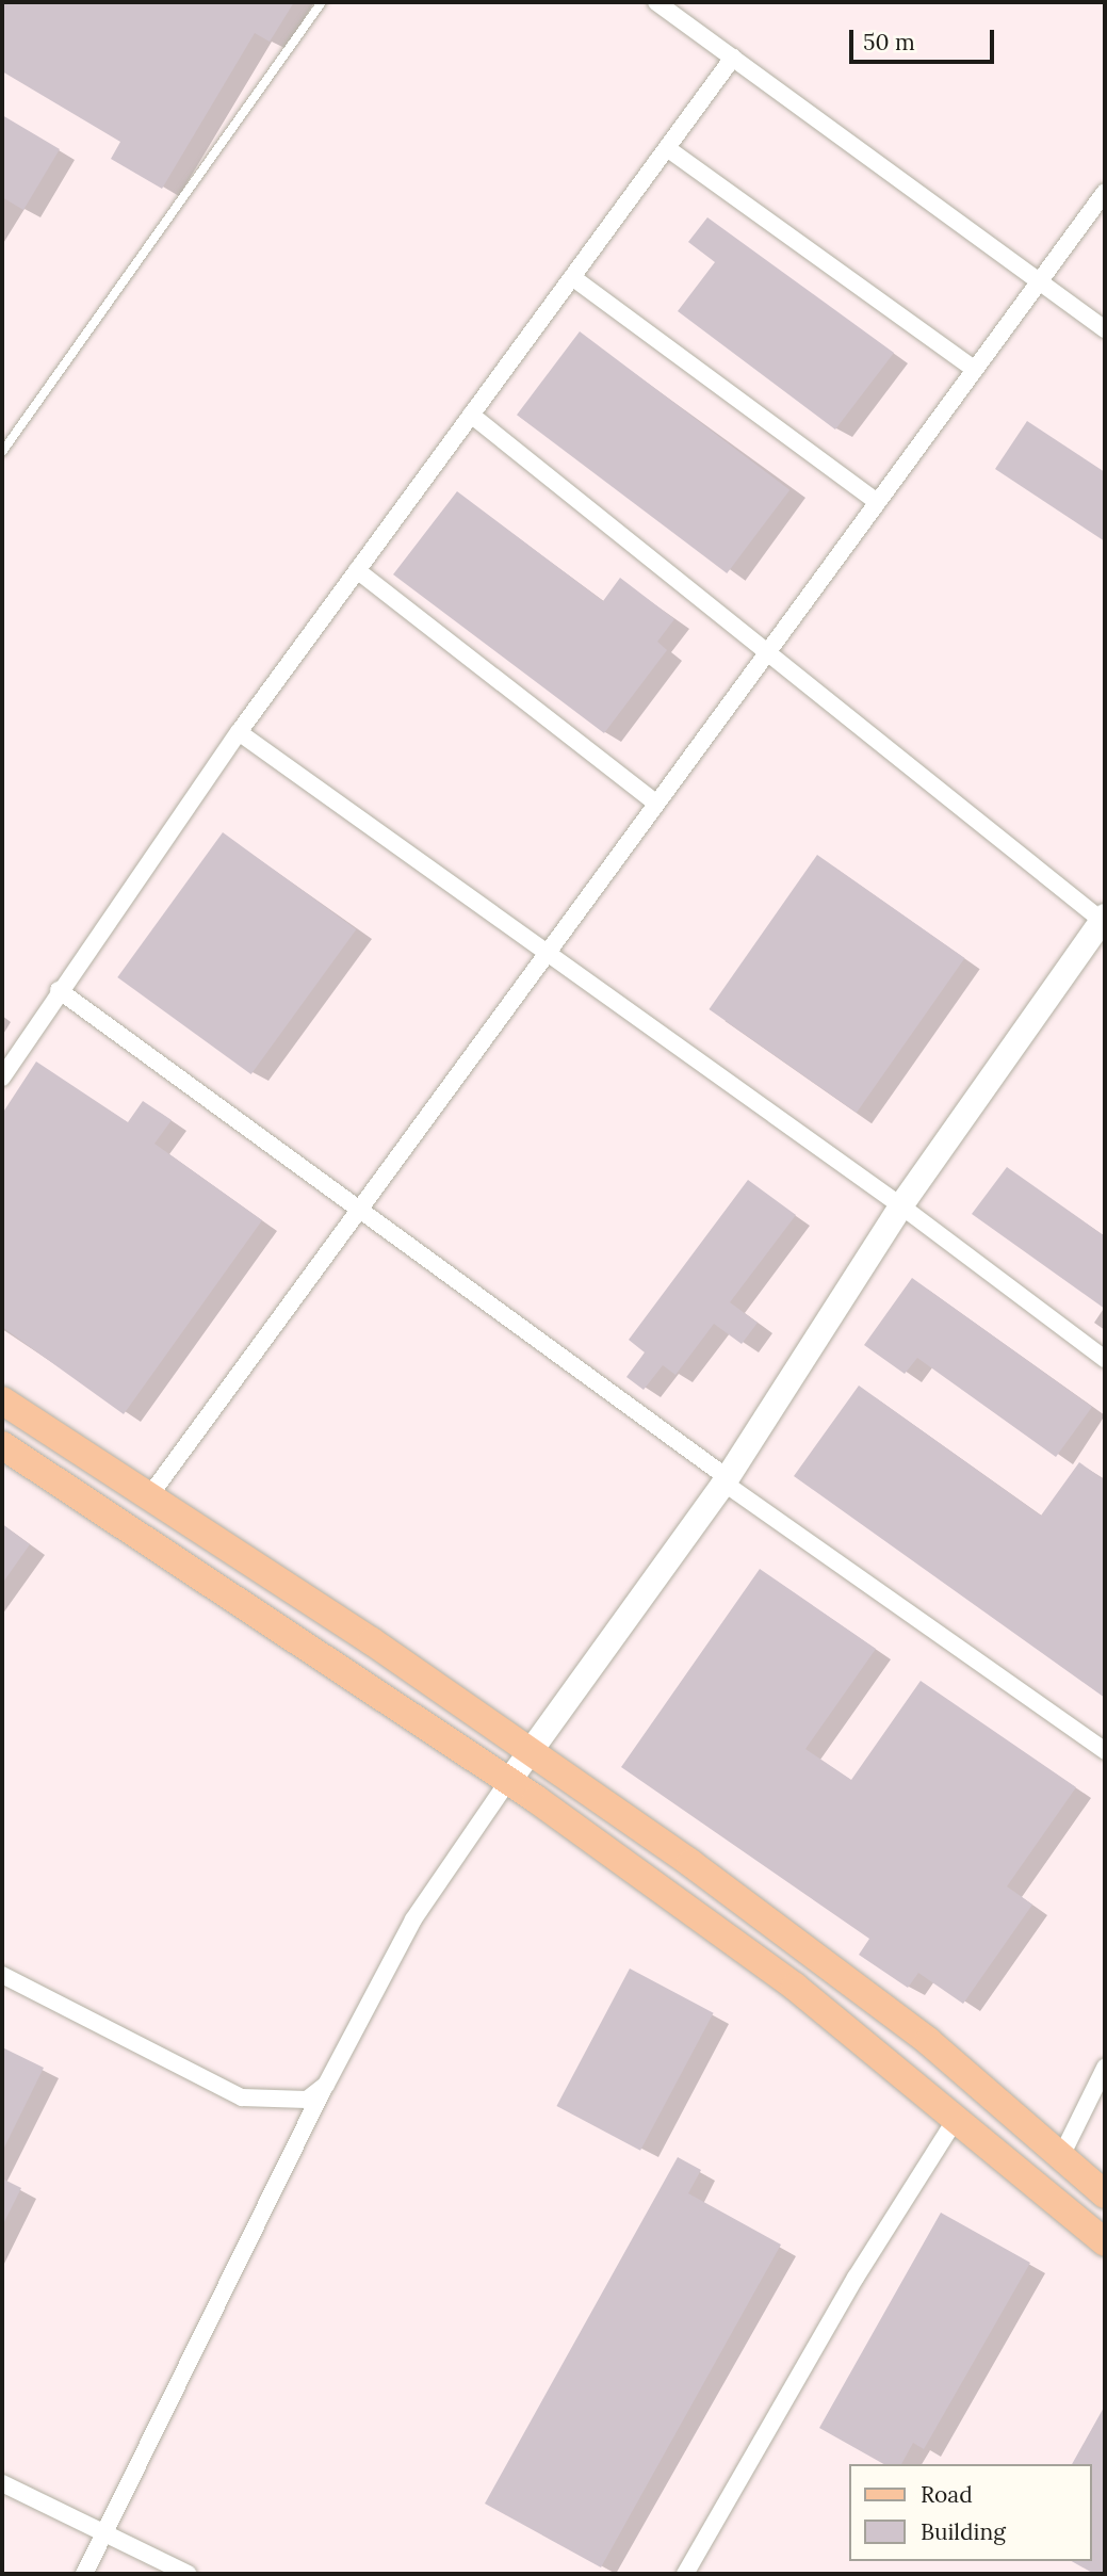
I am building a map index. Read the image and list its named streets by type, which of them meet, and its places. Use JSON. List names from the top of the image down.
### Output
{
  "legend": ["Road", "Building"],
  "scale_bar": "50 m"
}
